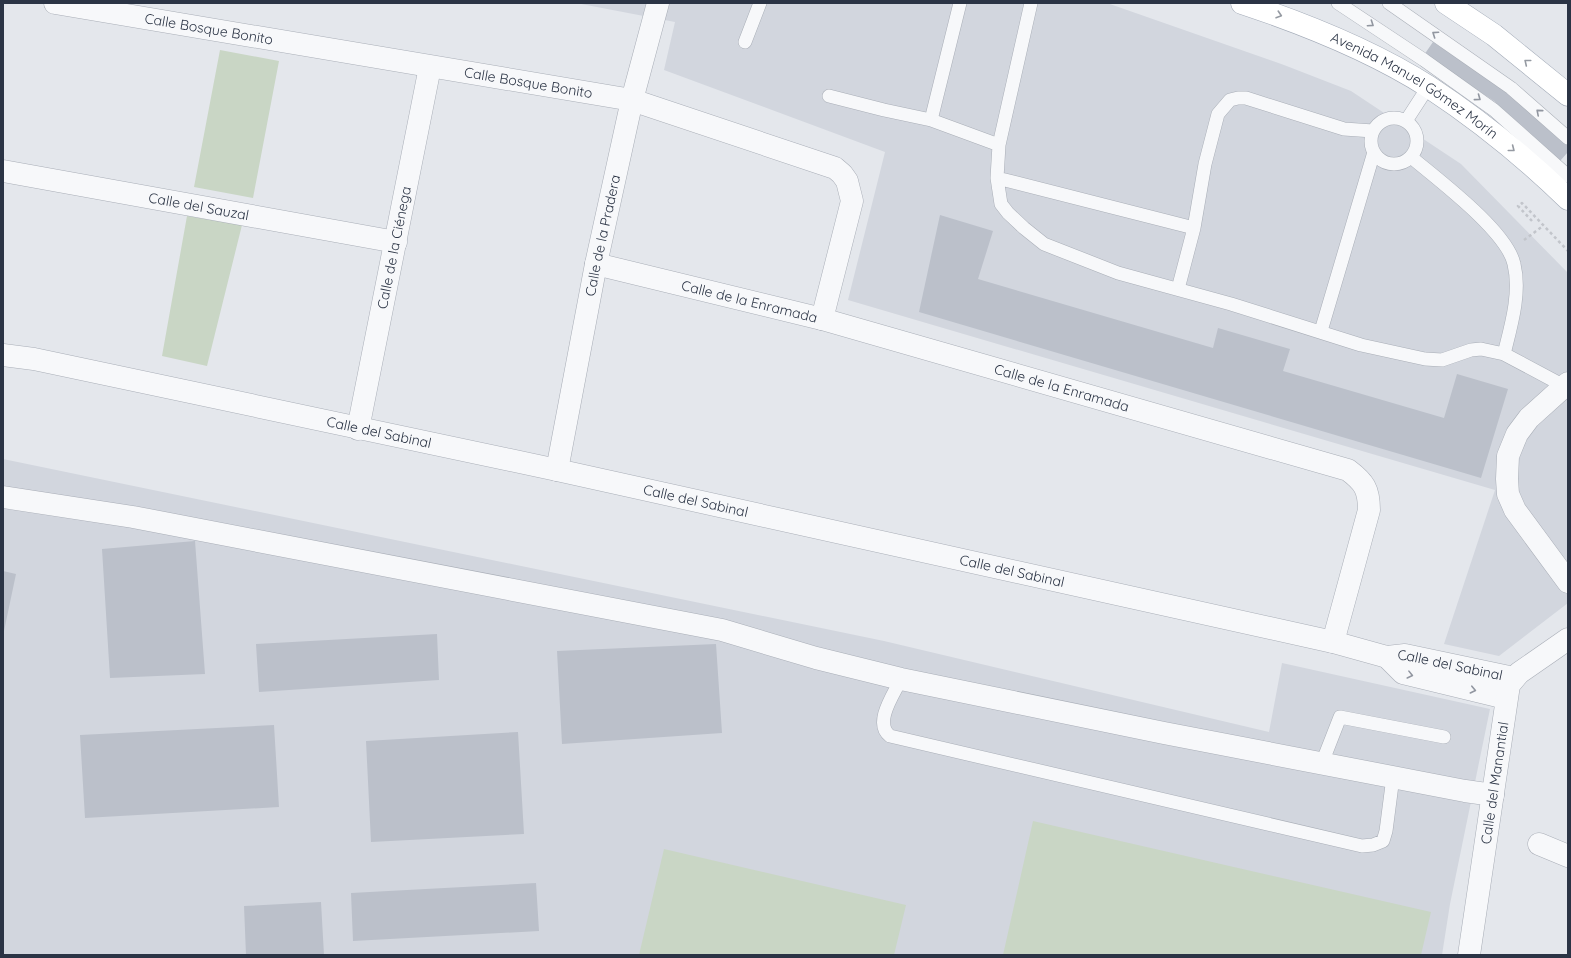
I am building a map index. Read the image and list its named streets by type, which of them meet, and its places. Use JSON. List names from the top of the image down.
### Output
{
  "streets": {
    "main road": ["Avenida Manuel Gómez Morín"],
    "street": [
      "Calle Bosque Bonito",
      "Calle del Sauzal",
      "Calle de la Pradera",
      "Calle de la Ciénega",
      "Calle de la Enramada",
      "Calle del Sabinal",
      "Calle del Manantial"
    ]
  },
  "crossings": [
    ["Calle Bosque Bonito", "Calle de la Pradera"],
    ["Calle Bosque Bonito", "Calle de la Ciénega"],
    ["Calle Bosque Bonito", "Calle de la Enramada"],
    ["Calle del Sauzal", "Calle de la Ciénega"],
    ["Calle de la Pradera", "Calle de la Enramada"],
    ["Calle de la Pradera", "Calle del Sabinal"],
    ["Calle de la Ciénega", "Calle del Sabinal"],
    ["Calle de la Enramada", "Calle del Sabinal"],
    ["Calle del Sabinal", "Calle del Manantial"]
  ]
}
